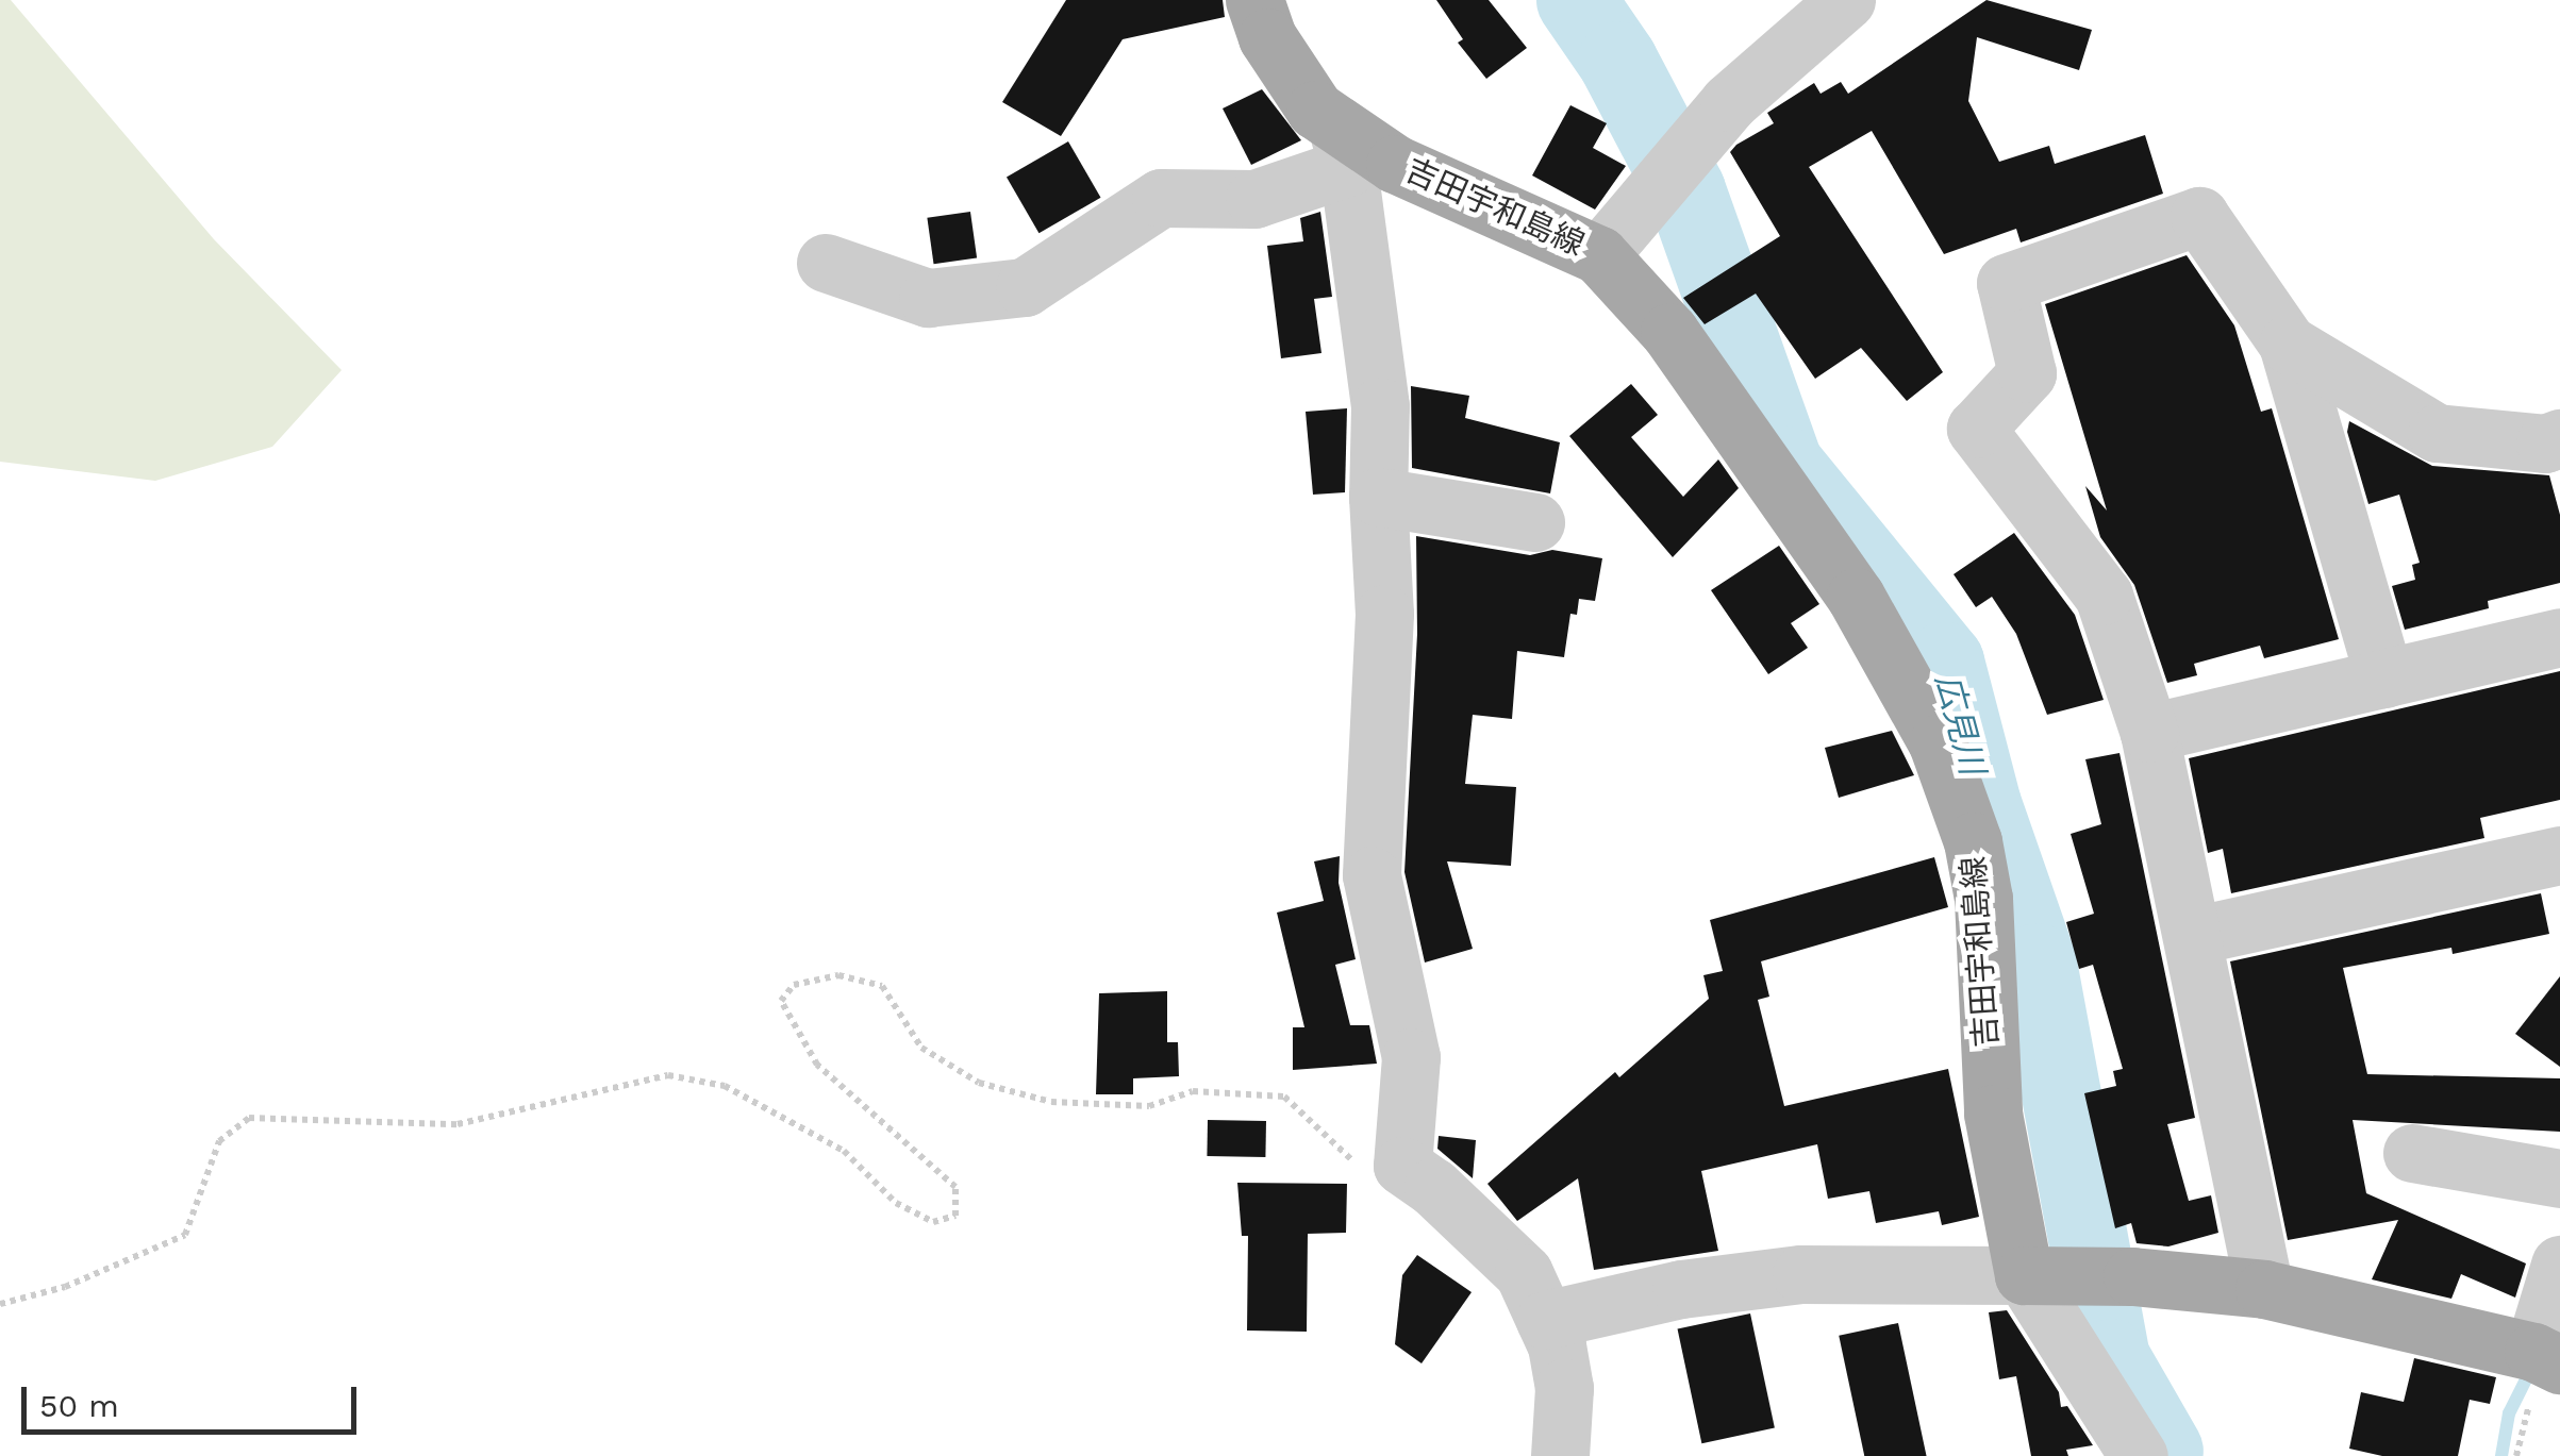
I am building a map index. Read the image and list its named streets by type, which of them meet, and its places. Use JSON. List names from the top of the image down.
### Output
{
  "streets": {
    "main road": ["吉田宇和島線"]
  },
  "water": ["広見川"],
  "scale_bar": "50 m"
}
